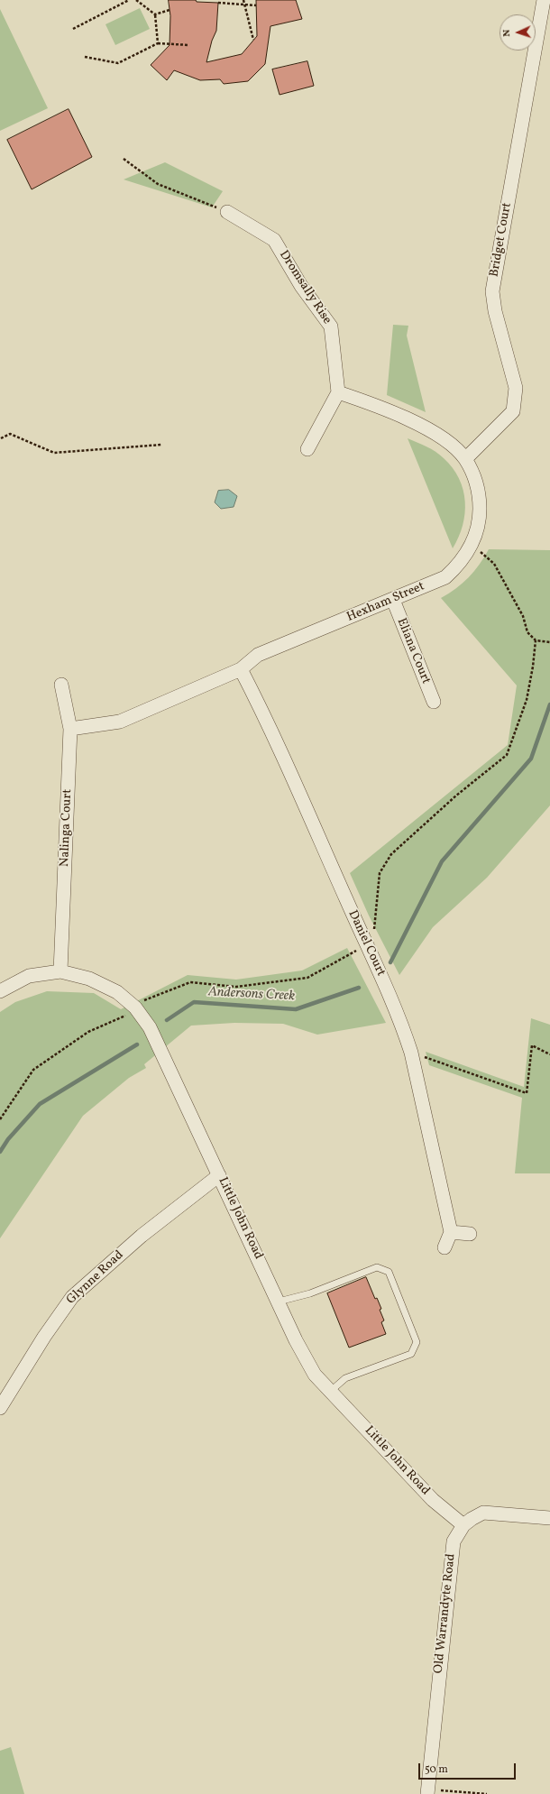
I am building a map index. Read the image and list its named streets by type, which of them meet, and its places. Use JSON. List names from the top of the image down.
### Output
{
  "streets": {
    "street": [
      "Bridget Court",
      "Dromsally Rise",
      "Hexham Street",
      "Eliana Court",
      "Nalinga Court",
      "Daniel Court",
      "Little John Road",
      "Glynne Road",
      "Old Warrandyte Road"
    ]
  },
  "crossings": [
    ["Bridget Court", "Hexham Street"],
    ["Dromsally Rise", "Hexham Street"],
    ["Hexham Street", "Eliana Court"],
    ["Hexham Street", "Nalinga Court"],
    ["Hexham Street", "Daniel Court"],
    ["Nalinga Court", "Little John Road"],
    ["Little John Road", "Glynne Road"],
    ["Little John Road", "Old Warrandyte Road"]
  ],
  "water": ["Andersons Creek"],
  "scale_bar": "50 m",
  "north": "left"
}
